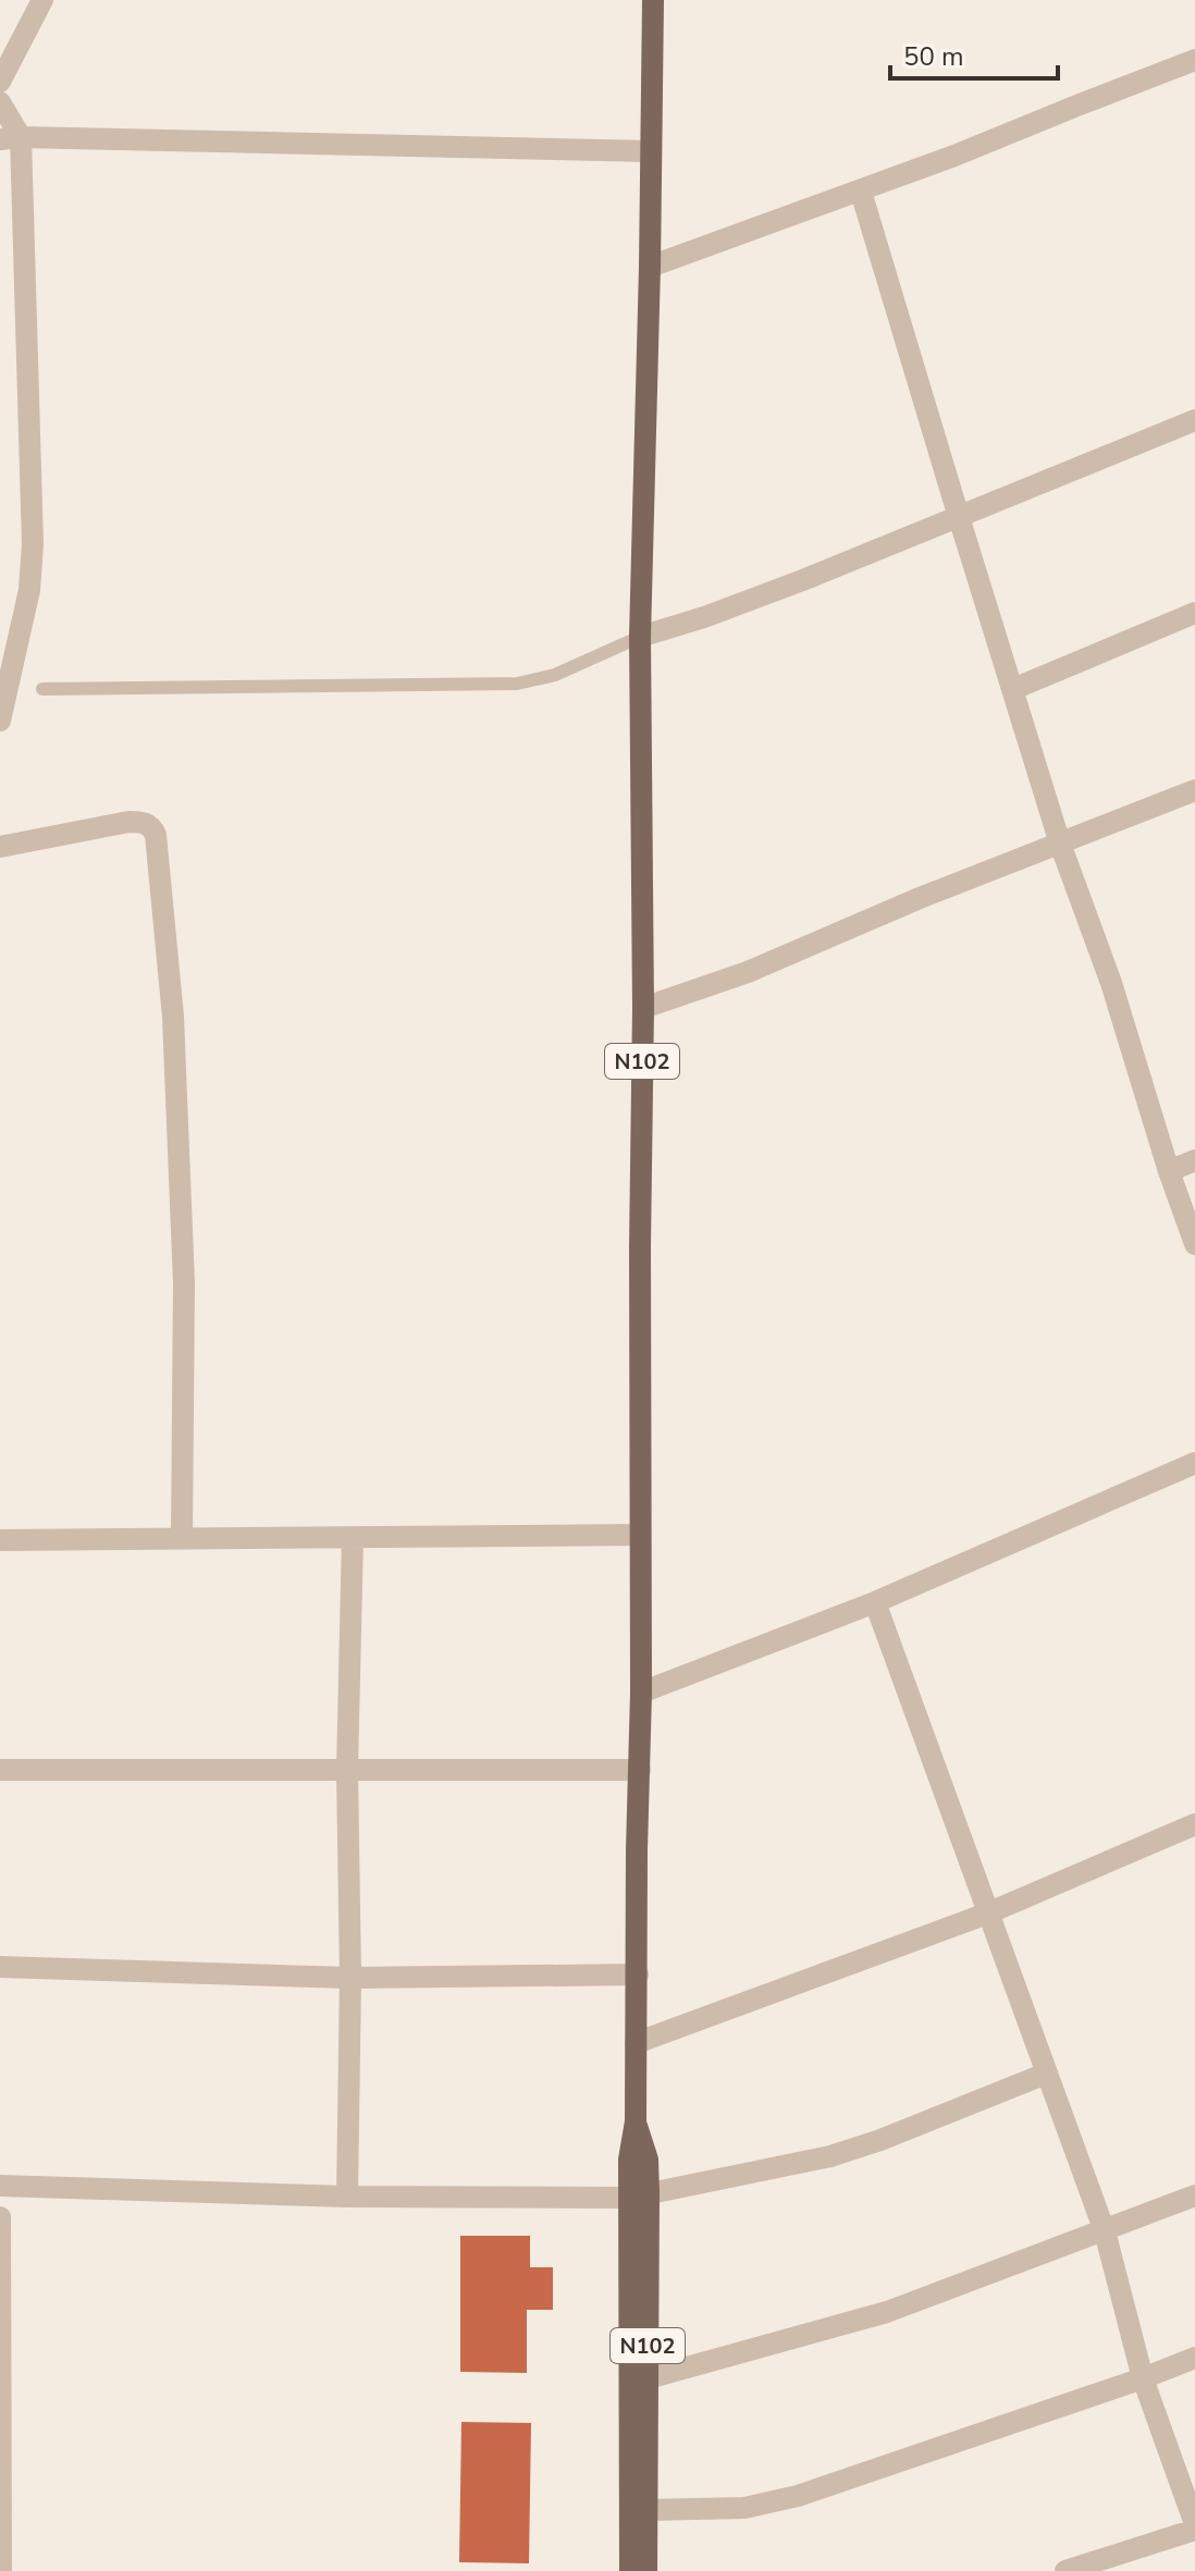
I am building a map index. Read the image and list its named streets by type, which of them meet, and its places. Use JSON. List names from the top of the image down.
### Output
{
  "streets": {
    "main road": ["N102"]
  },
  "scale_bar": "50 m"
}
